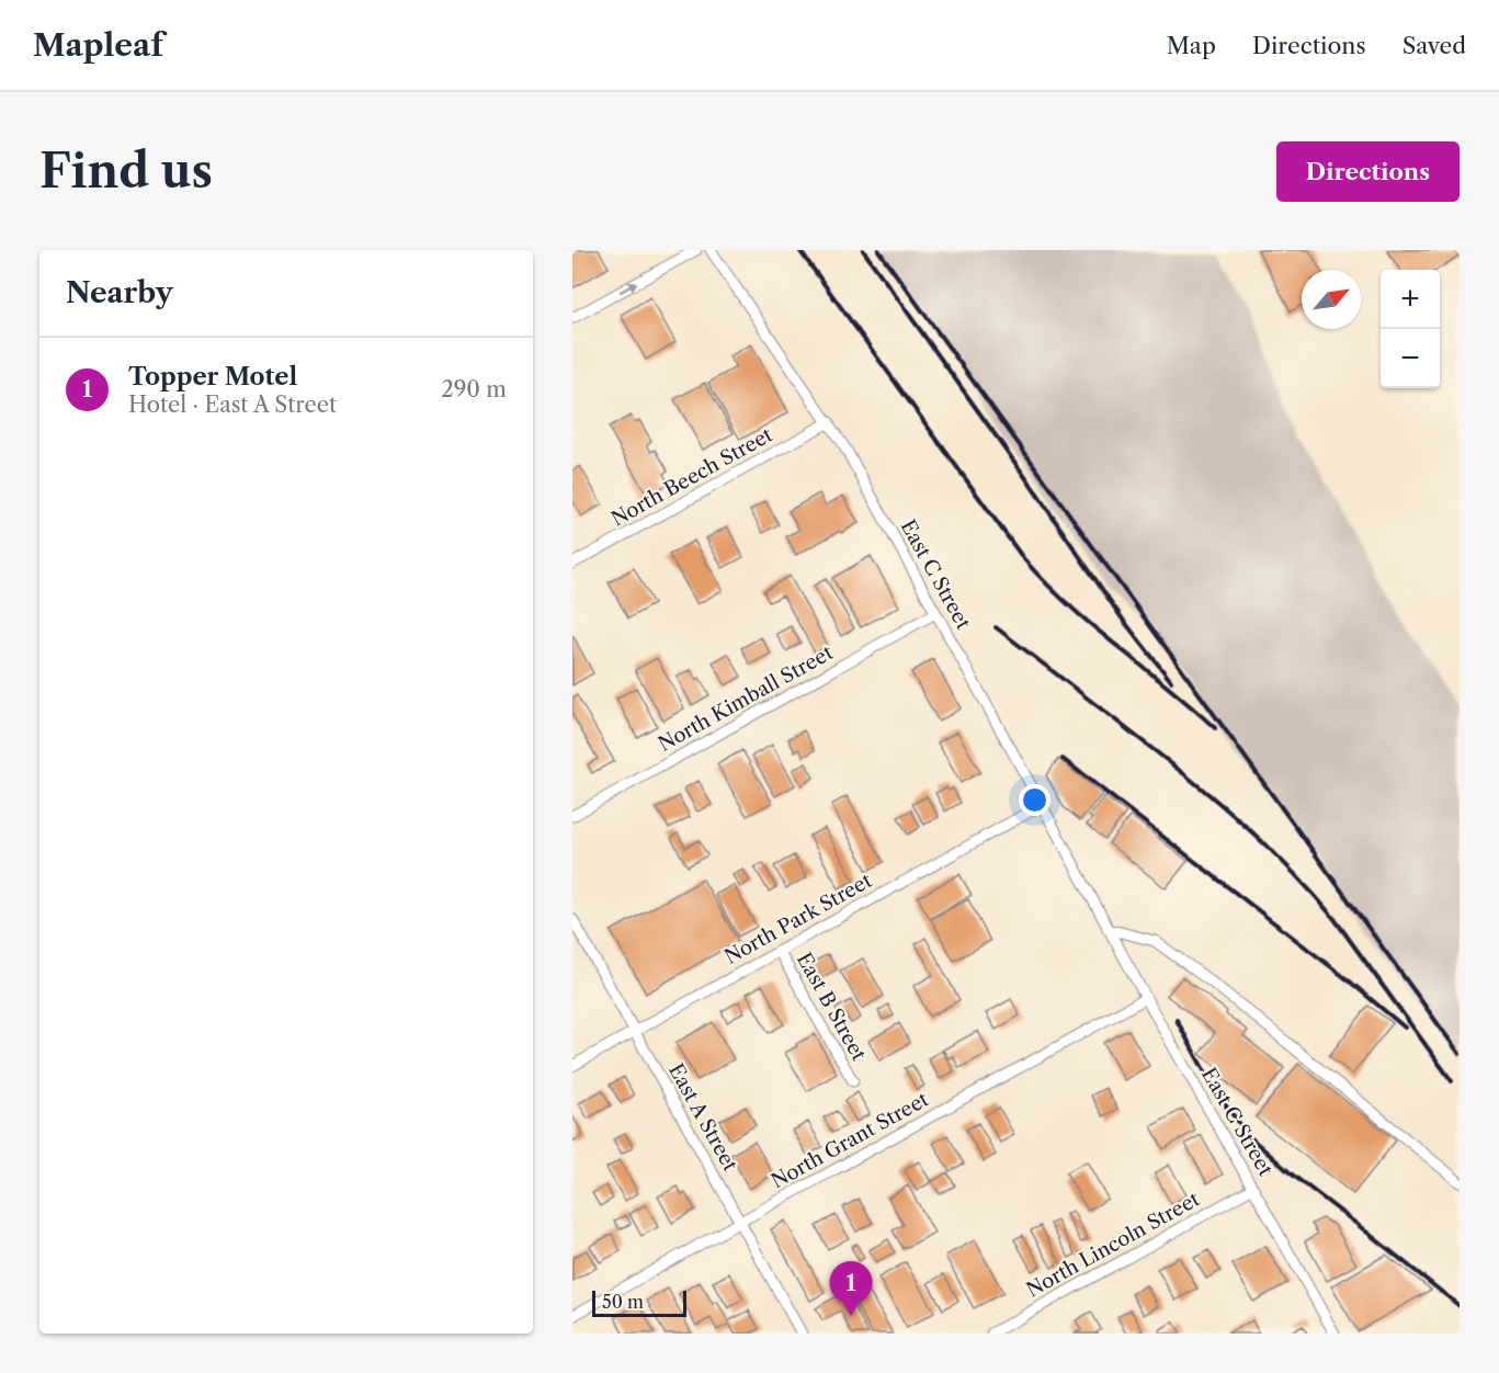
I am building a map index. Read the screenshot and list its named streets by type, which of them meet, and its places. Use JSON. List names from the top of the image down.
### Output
{
  "streets": {
    "street": [
      "North Beech Street",
      "East C Street",
      "North Kimball Street",
      "North Park Street",
      "East B Street",
      "East A Street",
      "North Grant Street",
      "North Lincoln Street"
    ]
  },
  "crossings": [
    ["North Beech Street", "East C Street"],
    ["East C Street", "North Kimball Street"],
    ["East C Street", "North Park Street"],
    ["East C Street", "North Grant Street"],
    ["East C Street", "North Lincoln Street"],
    ["North Park Street", "East B Street"],
    ["North Park Street", "East A Street"],
    ["East A Street", "North Grant Street"]
  ],
  "scale_bar": "50 m",
  "north": "top right",
  "page": {
    "header": "Mapleaf",
    "nav": ["Map", "Directions", "Saved"],
    "buttons": "Directions",
    "title": "Find us",
    "heading": "Nearby",
    "map_buttons": ["+", "−"],
    "list": [
      {
        "mark": "1",
        "name": "Topper Motel",
        "note": "Hotel · East A Street",
        "value": "290 m"
      }
    ],
    "pins": "1",
    "scale": "50 m"
  }
}
